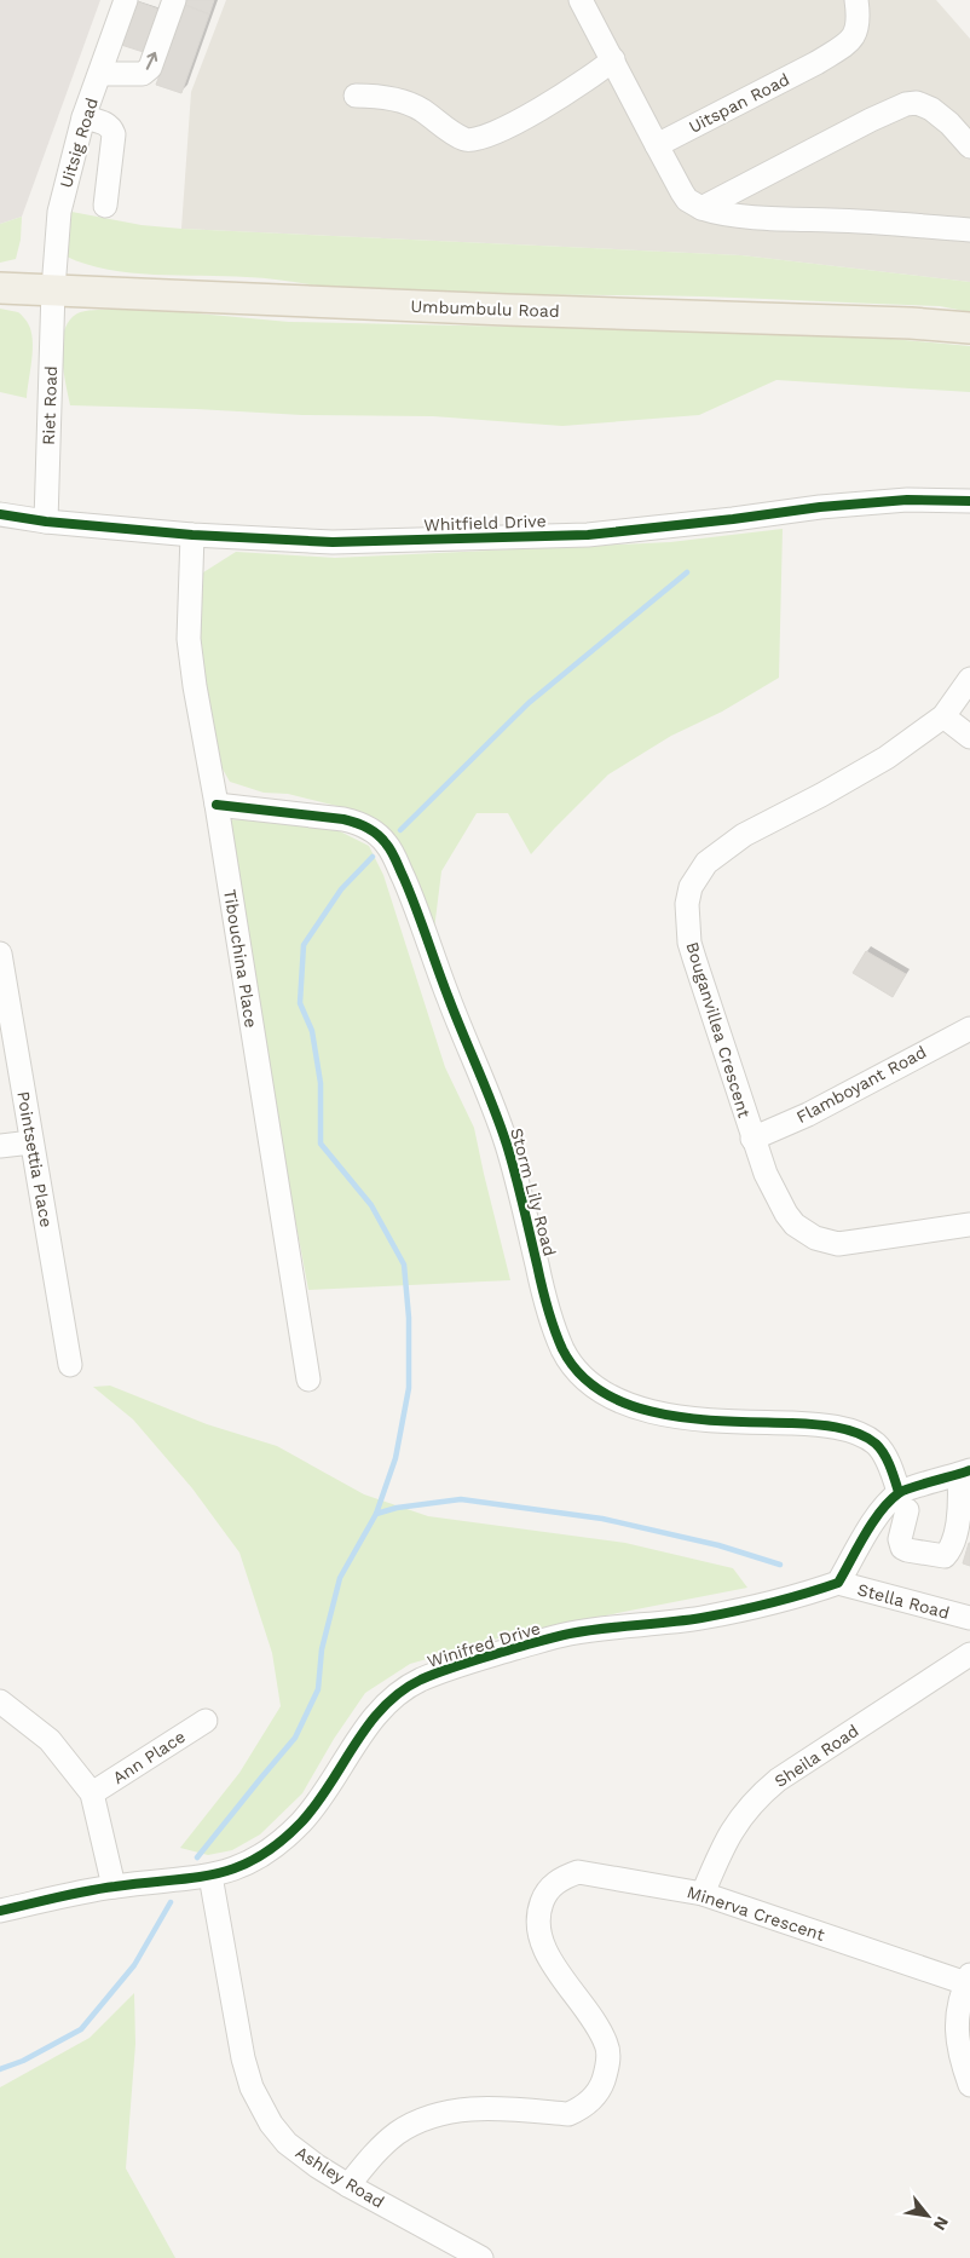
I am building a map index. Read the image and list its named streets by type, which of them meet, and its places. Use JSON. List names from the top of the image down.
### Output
{
  "streets": {
    "main road": ["Umbumbulu Road"],
    "street": [
      "Uitspan Road",
      "Uitsig Road",
      "Riet Road",
      "Whitfield Drive",
      "Tibouchina Place",
      "Bouganvillea Crescent",
      "Flamboyant Road",
      "Pointsettia Place",
      "Storm Lily Road",
      "Stella Road",
      "Winifred Drive",
      "Sheila Road",
      "Ann Place",
      "Minerva Crescent",
      "Ashley Road"
    ]
  },
  "crossings": [
    ["Uitsig Road", "Umbumbulu Road"],
    ["Uitsig Road", "Riet Road"],
    ["Umbumbulu Road", "Riet Road"],
    ["Riet Road", "Whitfield Drive"],
    ["Whitfield Drive", "Tibouchina Place"],
    ["Tibouchina Place", "Storm Lily Road"],
    ["Bouganvillea Crescent", "Flamboyant Road"],
    ["Stella Road", "Winifred Drive"],
    ["Winifred Drive", "Ashley Road"],
    ["Sheila Road", "Minerva Crescent"],
    ["Minerva Crescent", "Ashley Road"]
  ],
  "north": "bottom right"
}
